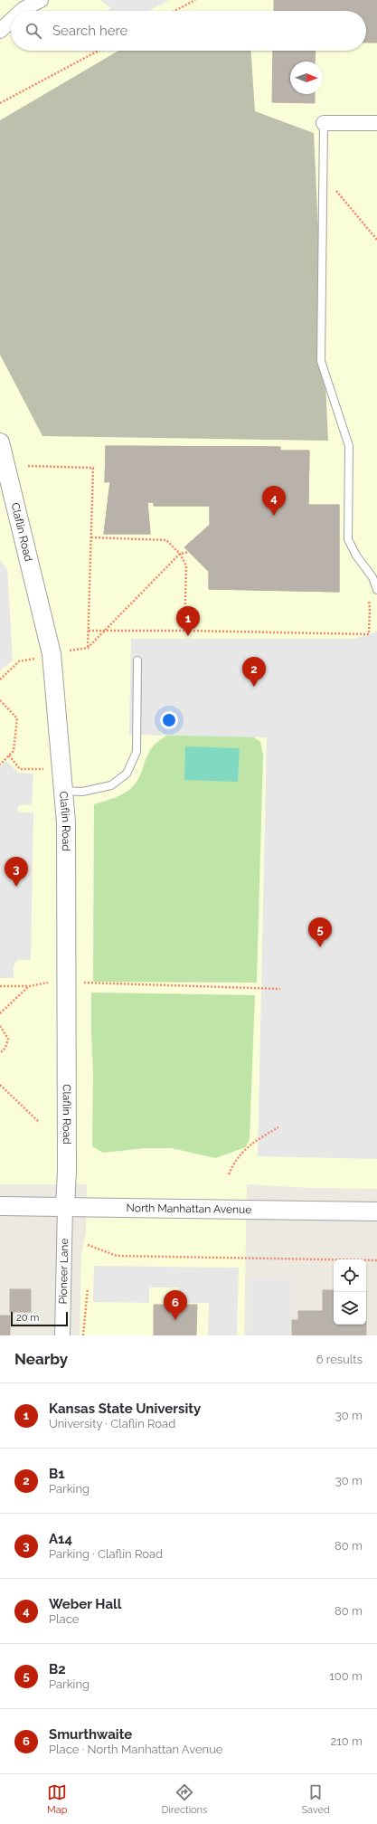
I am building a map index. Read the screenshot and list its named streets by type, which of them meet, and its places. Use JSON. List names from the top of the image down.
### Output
{
  "streets": {
    "street": ["Claflin Road", "North Manhattan Avenue", "Pioneer Lane"]
  },
  "crossings": [
    ["Claflin Road", "North Manhattan Avenue"],
    ["Claflin Road", "Pioneer Lane"],
    ["North Manhattan Avenue", "Pioneer Lane"]
  ],
  "scale_bar": "20 m",
  "north": "right",
  "page": {
    "search": "Search here",
    "pins": [
      "4",
      "1",
      "2",
      "3",
      "5",
      "6"
    ],
    "scale": "20 m",
    "heading": ["Nearby", "6 results"],
    "list": [
      {
        "mark": "1",
        "name": "Kansas State University",
        "note": "University · Claflin Road",
        "value": "30 m"
      },
      {
        "mark": "2",
        "name": "B1",
        "note": "Parking",
        "value": "30 m"
      },
      {
        "mark": "3",
        "name": "A14",
        "note": "Parking · Claflin Road",
        "value": "80 m"
      },
      {
        "mark": "4",
        "name": "Weber Hall",
        "note": "Place",
        "value": "80 m"
      },
      {
        "mark": "5",
        "name": "B2",
        "note": "Parking",
        "value": "100 m"
      },
      {
        "mark": "6",
        "name": "Smurthwaite",
        "note": "Place · North Manhattan Avenue",
        "value": "210 m"
      }
    ],
    "nav": ["Map", "Directions", "Saved"]
  }
}
